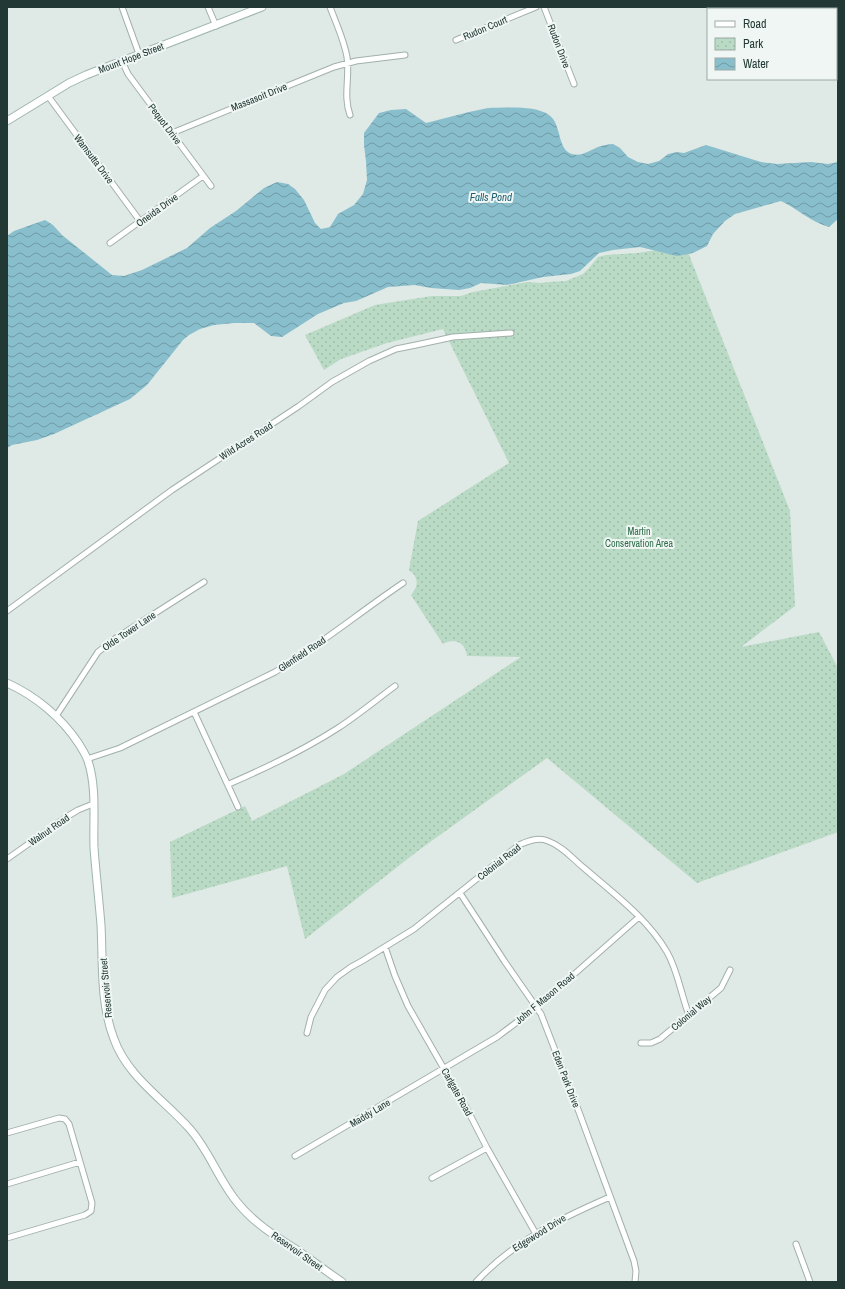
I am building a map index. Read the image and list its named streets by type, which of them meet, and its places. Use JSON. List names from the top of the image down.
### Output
{
  "streets": {
    "street": [
      "Rudon Court",
      "Rudon Drive",
      "Mount Hope Street",
      "Massasoit Drive",
      "Pequot Drive",
      "Wamsutta Drive",
      "Oneida Drive",
      "Wild Acres Road",
      "Olde Tower Lane",
      "Glenfield Road",
      "Walnut Road",
      "Colonial Road",
      "Reservoir Street",
      "John F Mason Road",
      "Colonial Way",
      "Eden Park Drive",
      "Carlgate Road",
      "Maddy Lane",
      "Edgewood Drive"
    ]
  },
  "crossings": [
    ["Mount Hope Street", "Pequot Drive"],
    ["Mount Hope Street", "Wamsutta Drive"],
    ["Massasoit Drive", "Pequot Drive"],
    ["Pequot Drive", "Oneida Drive"],
    ["Wamsutta Drive", "Oneida Drive"],
    ["Olde Tower Lane", "Reservoir Street"],
    ["Glenfield Road", "Reservoir Street"],
    ["Walnut Road", "Reservoir Street"],
    ["Colonial Road", "John F Mason Road"],
    ["Colonial Road", "Colonial Way"],
    ["Colonial Road", "Eden Park Drive"],
    ["Colonial Road", "Carlgate Road"],
    ["John F Mason Road", "Eden Park Drive"],
    ["John F Mason Road", "Carlgate Road"],
    ["John F Mason Road", "Maddy Lane"],
    ["Eden Park Drive", "Edgewood Drive"],
    ["Carlgate Road", "Maddy Lane"],
    ["Carlgate Road", "Edgewood Drive"]
  ],
  "water": ["Falls Pond"],
  "parks": ["Martin Conservation Area"],
  "legend": ["Road", "Park", "Water"]
}
